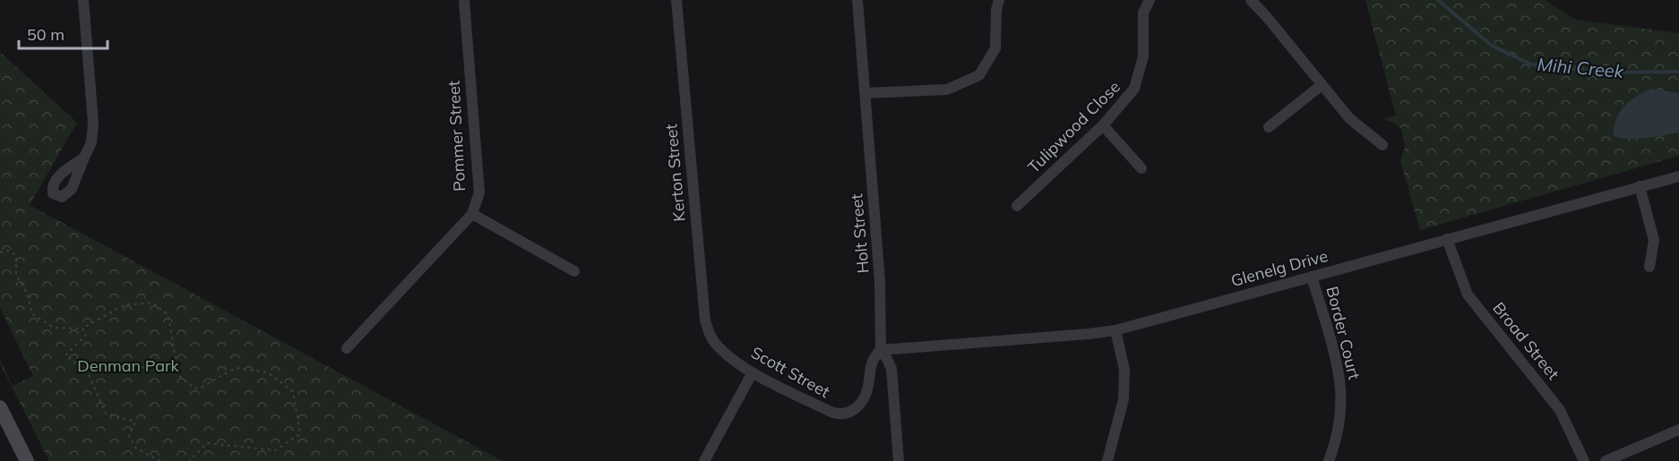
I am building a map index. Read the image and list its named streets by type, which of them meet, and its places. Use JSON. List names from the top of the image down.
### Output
{
  "streets": {
    "street": [
      "Tulipwood Close",
      "Pommer Street",
      "Kerton Street",
      "Holt Street",
      "Glenelg Drive",
      "Border Court",
      "Broad Street",
      "Scott Street"
    ]
  },
  "crossings": [
    ["Kerton Street", "Scott Street"],
    ["Holt Street", "Glenelg Drive"],
    ["Holt Street", "Scott Street"],
    ["Glenelg Drive", "Border Court"],
    ["Glenelg Drive", "Broad Street"],
    ["Glenelg Drive", "Scott Street"]
  ],
  "water": ["Mihi Creek"],
  "parks": ["Denman Park"],
  "scale_bar": "50 m"
}
